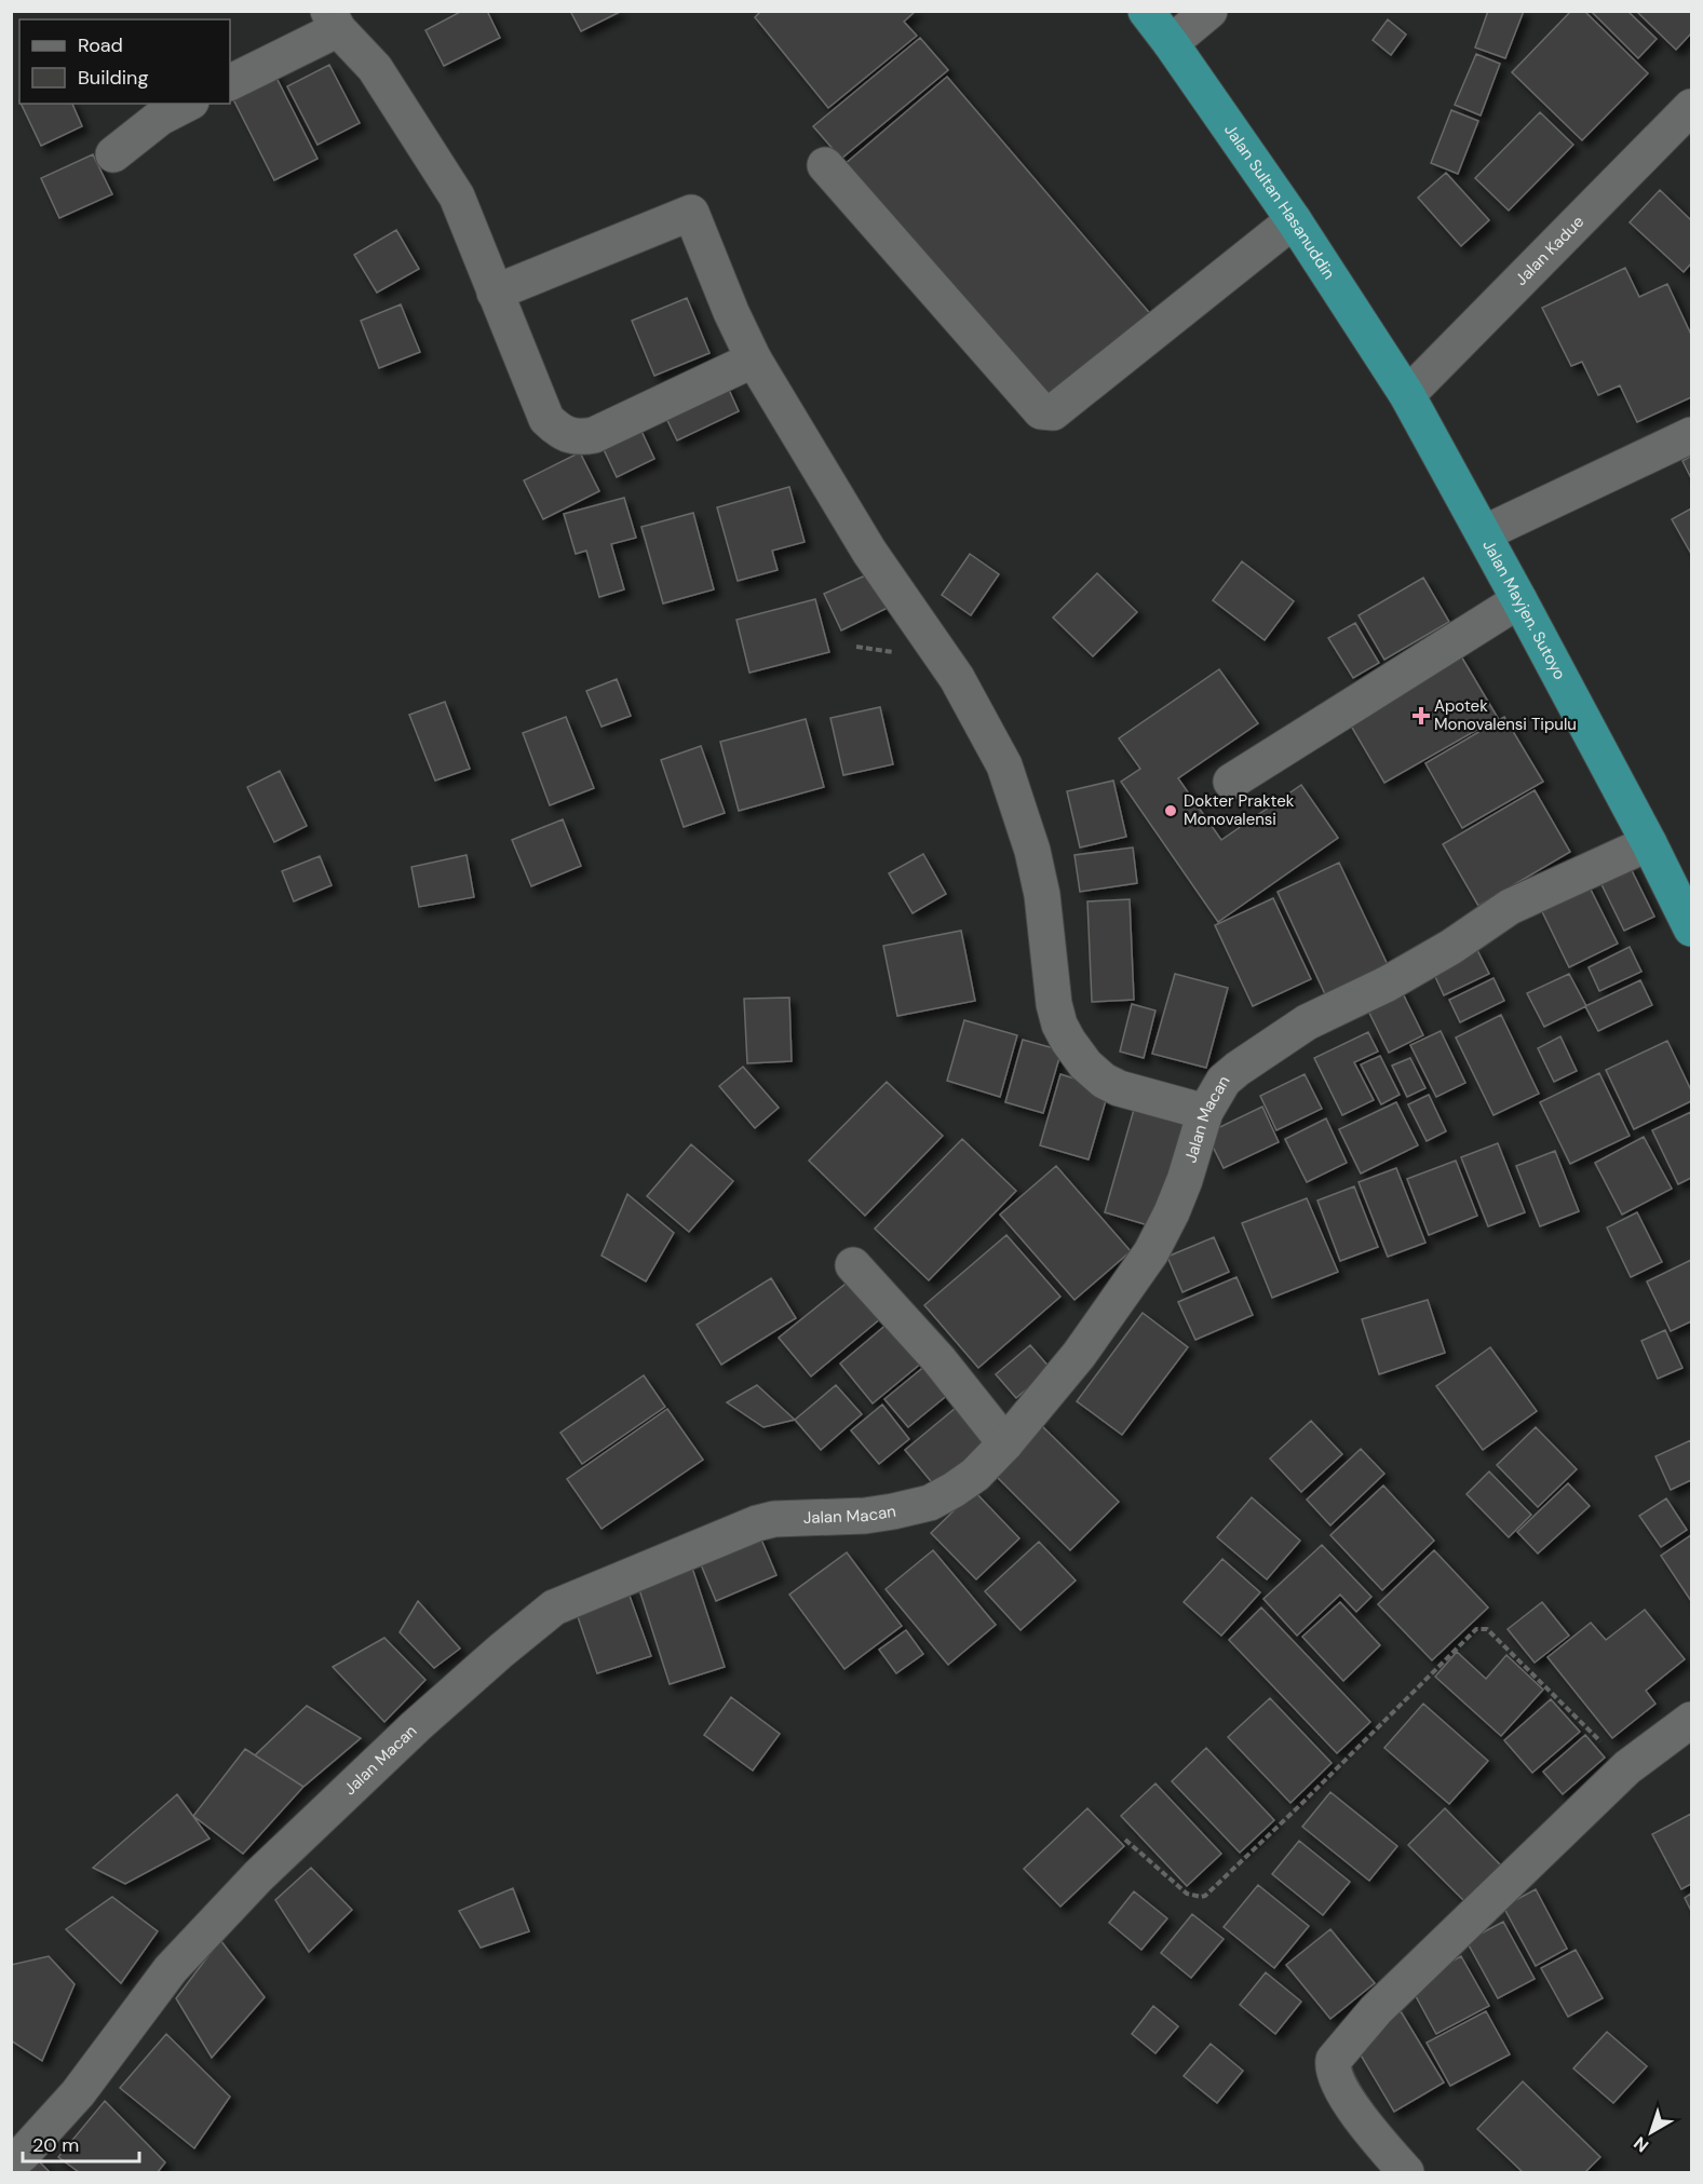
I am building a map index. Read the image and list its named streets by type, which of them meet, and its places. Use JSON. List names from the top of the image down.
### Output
{
  "streets": {
    "highway": ["Jalan Sultan Hasanuddin", "Jalan Mayjen. Sutoyo"],
    "street": ["Jalan Kadue", "Jalan Macan"]
  },
  "crossings": [
    ["Jalan Sultan Hasanuddin", "Jalan Kadue"],
    ["Jalan Sultan Hasanuddin", "Jalan Mayjen. Sutoyo"],
    ["Jalan Kadue", "Jalan Mayjen. Sutoyo"],
    ["Jalan Mayjen. Sutoyo", "Jalan Macan"]
  ],
  "places": {
    "health": ["Apotek Monovalensi Tipulu"],
    "other": ["Dokter Praktek Monovalensi"]
  },
  "legend": ["Road", "Building"],
  "scale_bar": "20 m",
  "north": "bottom left"
}
